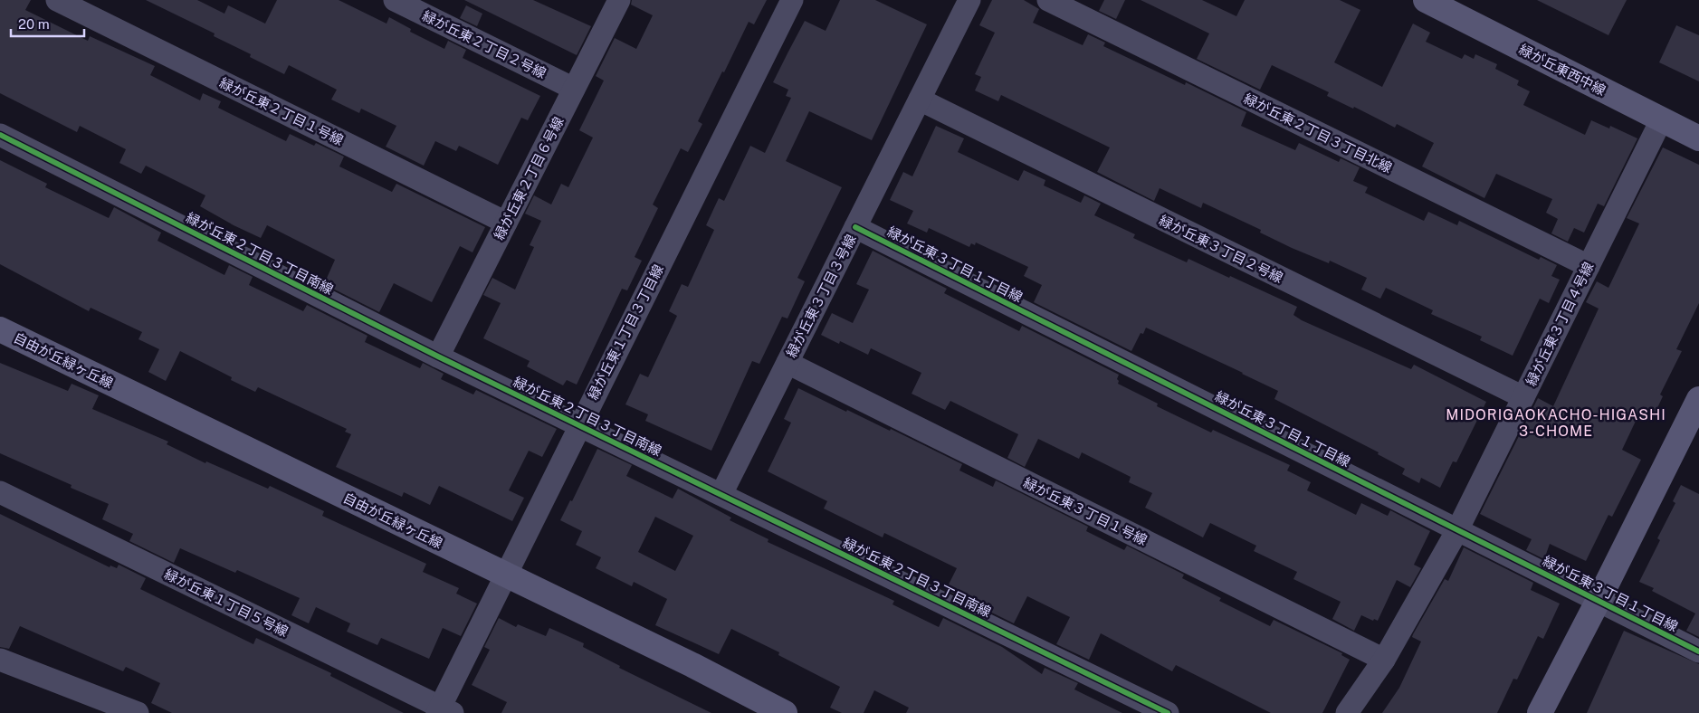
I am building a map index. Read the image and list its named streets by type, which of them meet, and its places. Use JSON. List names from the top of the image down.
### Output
{
  "streets": {
    "street": [
      "緑が丘東２丁目２号線",
      "緑が丘東西中線",
      "緑が丘東２丁目１号線",
      "緑が丘東２丁目３丁目北線",
      "緑が丘東２丁目６号線",
      "緑が丘東３丁目２号線",
      "緑が丘東２丁目３丁目南線",
      "緑が丘東３丁目１丁目線",
      "緑が丘東３丁目３号線",
      "緑が丘東３丁目４号線",
      "緑が丘東１丁目３丁目線",
      "自由が丘緑ヶ丘線",
      "緑が丘東３丁目１号線",
      "緑が丘東１丁目５号線"
    ]
  },
  "crossings": [
    ["緑が丘東２丁目２号線", "緑が丘東２丁目６号線"],
    ["緑が丘東西中線", "緑が丘東３丁目４号線"],
    ["緑が丘東２丁目１号線", "緑が丘東２丁目６号線"],
    ["緑が丘東２丁目３丁目北線", "緑が丘東３丁目４号線"],
    ["緑が丘東２丁目６号線", "緑が丘東２丁目３丁目南線"],
    ["緑が丘東３丁目２号線", "緑が丘東３丁目３号線"],
    ["緑が丘東３丁目２号線", "緑が丘東３丁目４号線"],
    ["緑が丘東２丁目３丁目南線", "緑が丘東３丁目３号線"],
    ["緑が丘東２丁目３丁目南線", "緑が丘東１丁目３丁目線"],
    ["緑が丘東３丁目１丁目線", "緑が丘東３丁目３号線"],
    ["緑が丘東３丁目１丁目線", "緑が丘東３丁目４号線"],
    ["緑が丘東３丁目３号線", "緑が丘東３丁目１号線"],
    ["緑が丘東３丁目４号線", "緑が丘東３丁目１号線"],
    ["緑が丘東１丁目３丁目線", "自由が丘緑ヶ丘線"],
    ["緑が丘東１丁目３丁目線", "緑が丘東１丁目５号線"]
  ],
  "districts": ["MIDORIGAOKACHO-HIGASHI 3-CHOME"],
  "scale_bar": "20 m"
}
